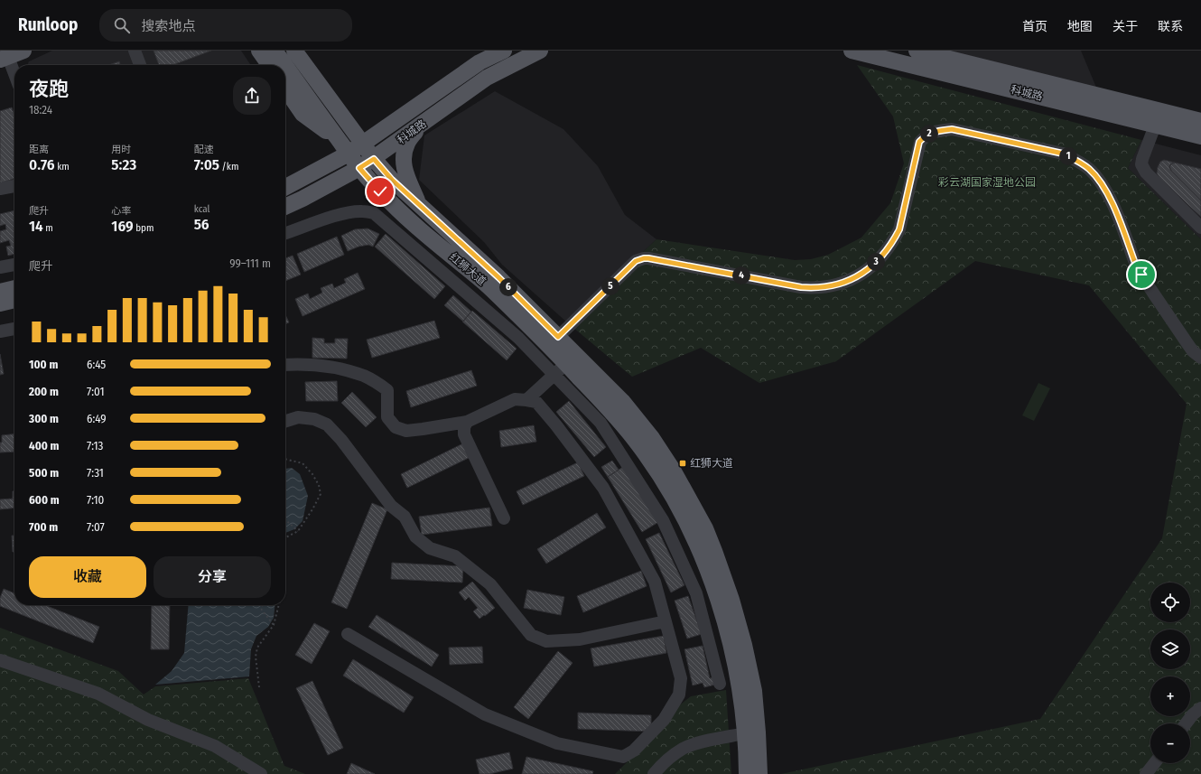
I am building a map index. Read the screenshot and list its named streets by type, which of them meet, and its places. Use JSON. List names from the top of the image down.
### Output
{
  "streets": {
    "main road": ["科城路", "红狮大道"]
  },
  "crossings": [
    ["科城路", "红狮大道"]
  ],
  "parks": ["彩云湖国家湿地公园"],
  "places": {
    "transit": ["红狮大道"]
  },
  "page": {
    "header": "Runloop",
    "search": "搜索地点",
    "nav": [
      "首页",
      "地图",
      "关于",
      "联系"
    ],
    "heading": ["夜跑", "18:24"],
    "pins": [
      "2",
      "1",
      "3",
      "4",
      "5",
      "6"
    ],
    "stats": [
      ["距离", "0.76 km"],
      ["用时", "5:23"],
      ["配速", "7:05 /km"],
      ["爬升", "14 m"],
      ["心率", "169 bpm"],
      ["kcal", "56"]
    ],
    "chart": ["爬升", "99–111 m"],
    "list": [
      {
        "name": "100 m",
        "note": "6:45"
      },
      {
        "name": "200 m",
        "note": "7:01"
      },
      {
        "name": "300 m",
        "note": "6:49"
      },
      {
        "name": "400 m",
        "note": "7:13"
      },
      {
        "name": "500 m",
        "note": "7:31"
      },
      {
        "name": "600 m",
        "note": "7:10"
      },
      {
        "name": "700 m",
        "note": "7:07"
      }
    ],
    "buttons": ["收藏", "分享"],
    "map_buttons": ["+", "−"]
  }
}
